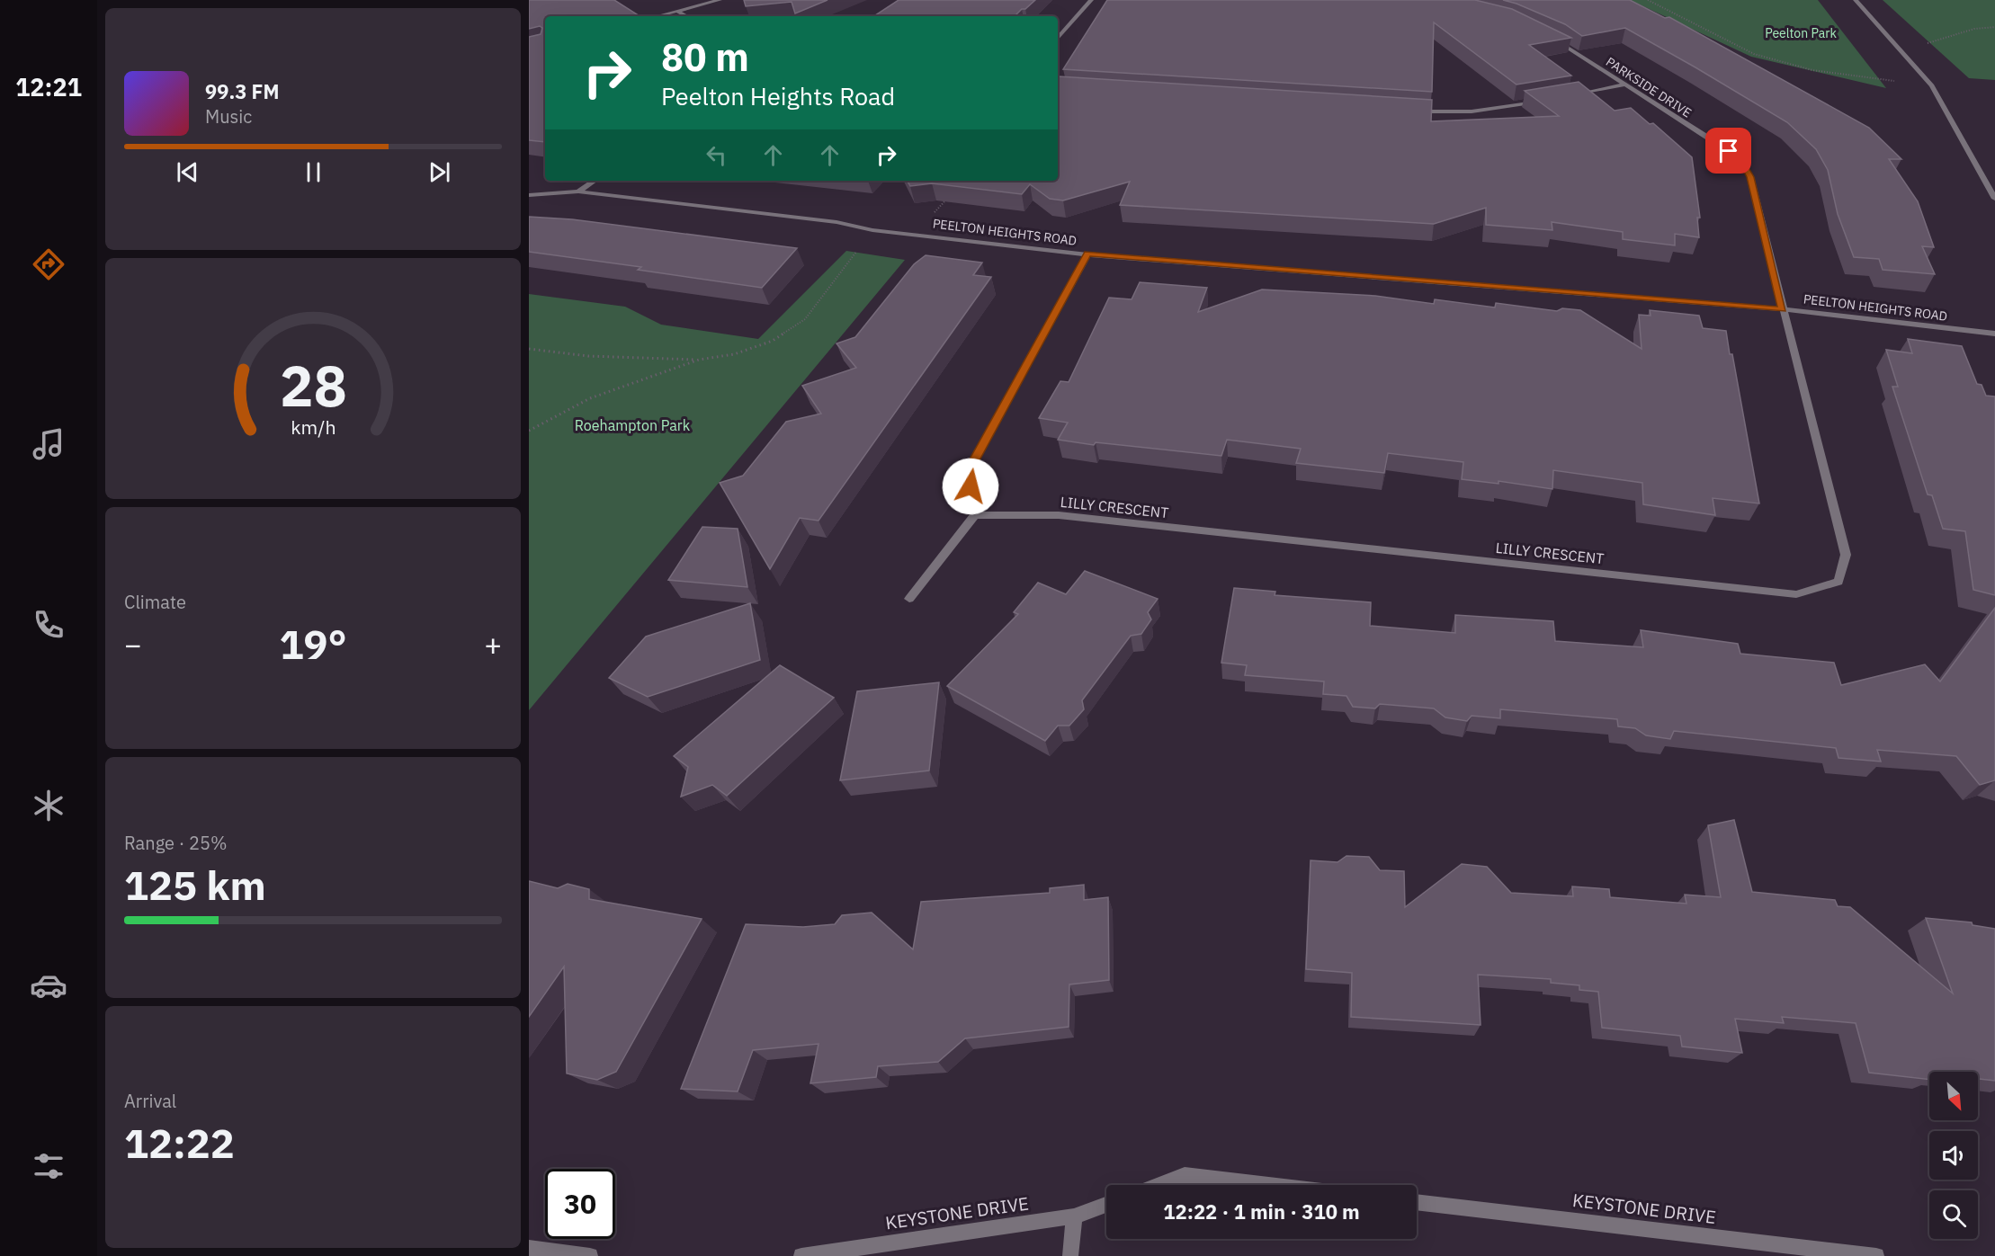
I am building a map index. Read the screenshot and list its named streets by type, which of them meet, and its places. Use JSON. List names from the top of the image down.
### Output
{
  "streets": {
    "street": [
      "PARKSIDE DRIVE",
      "PEELTON HEIGHTS ROAD",
      "LILLY CRESCENT",
      "KEYSTONE DRIVE"
    ]
  },
  "crossings": [
    ["PARKSIDE DRIVE", "PEELTON HEIGHTS ROAD"],
    ["PARKSIDE DRIVE", "LILLY CRESCENT"],
    ["PEELTON HEIGHTS ROAD", "LILLY CRESCENT"]
  ],
  "parks": ["Peelton Park", "Roehampton Park"],
  "north": "bottom right",
  "page": {
    "tabs": "12:21",
    "turn": ["80 m", "Peelton Heights Road"],
    "song": ["99.3 FM", "Music"],
    "tile": [
      "Climate",
      ["Range · 25%", "125 km"],
      ["Arrival", "12:22"]
    ],
    "heat": ["−", "19°", "+"],
    "limit": "30",
    "trip": "12:22 · 1 min · 310 m",
    "gauge": ["28", "km/h"]
  }
}
